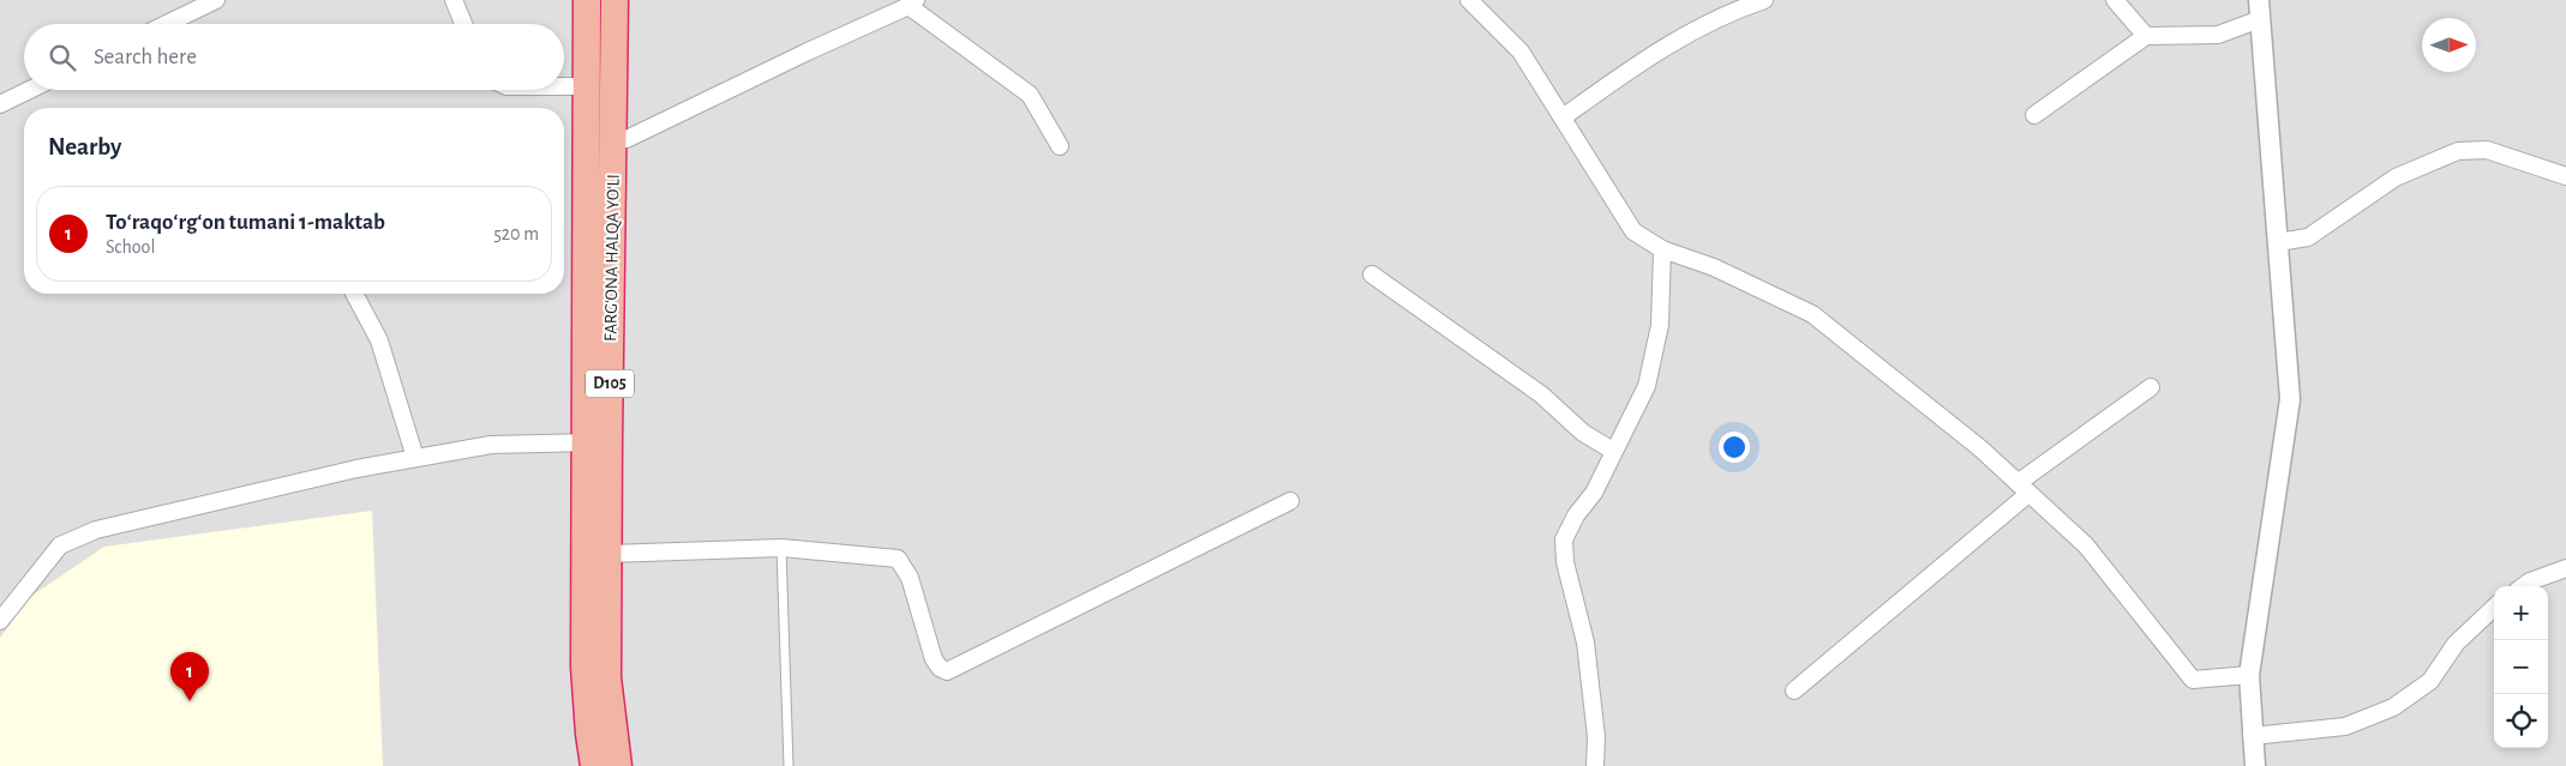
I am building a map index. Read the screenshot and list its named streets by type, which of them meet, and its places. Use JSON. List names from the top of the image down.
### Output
{
  "streets": {
    "highway": ["FARG‘ONA HALQA YO‘LI", "D105"]
  },
  "north": "right",
  "page": {
    "search": "Search here",
    "heading": "Nearby",
    "list": [
      {
        "mark": "1",
        "name": "Toʻraqoʻrgʻon tumani 1-maktab",
        "note": "School",
        "value": "520 m"
      }
    ],
    "map_buttons": ["+", "−"],
    "pins": "1"
  }
}
